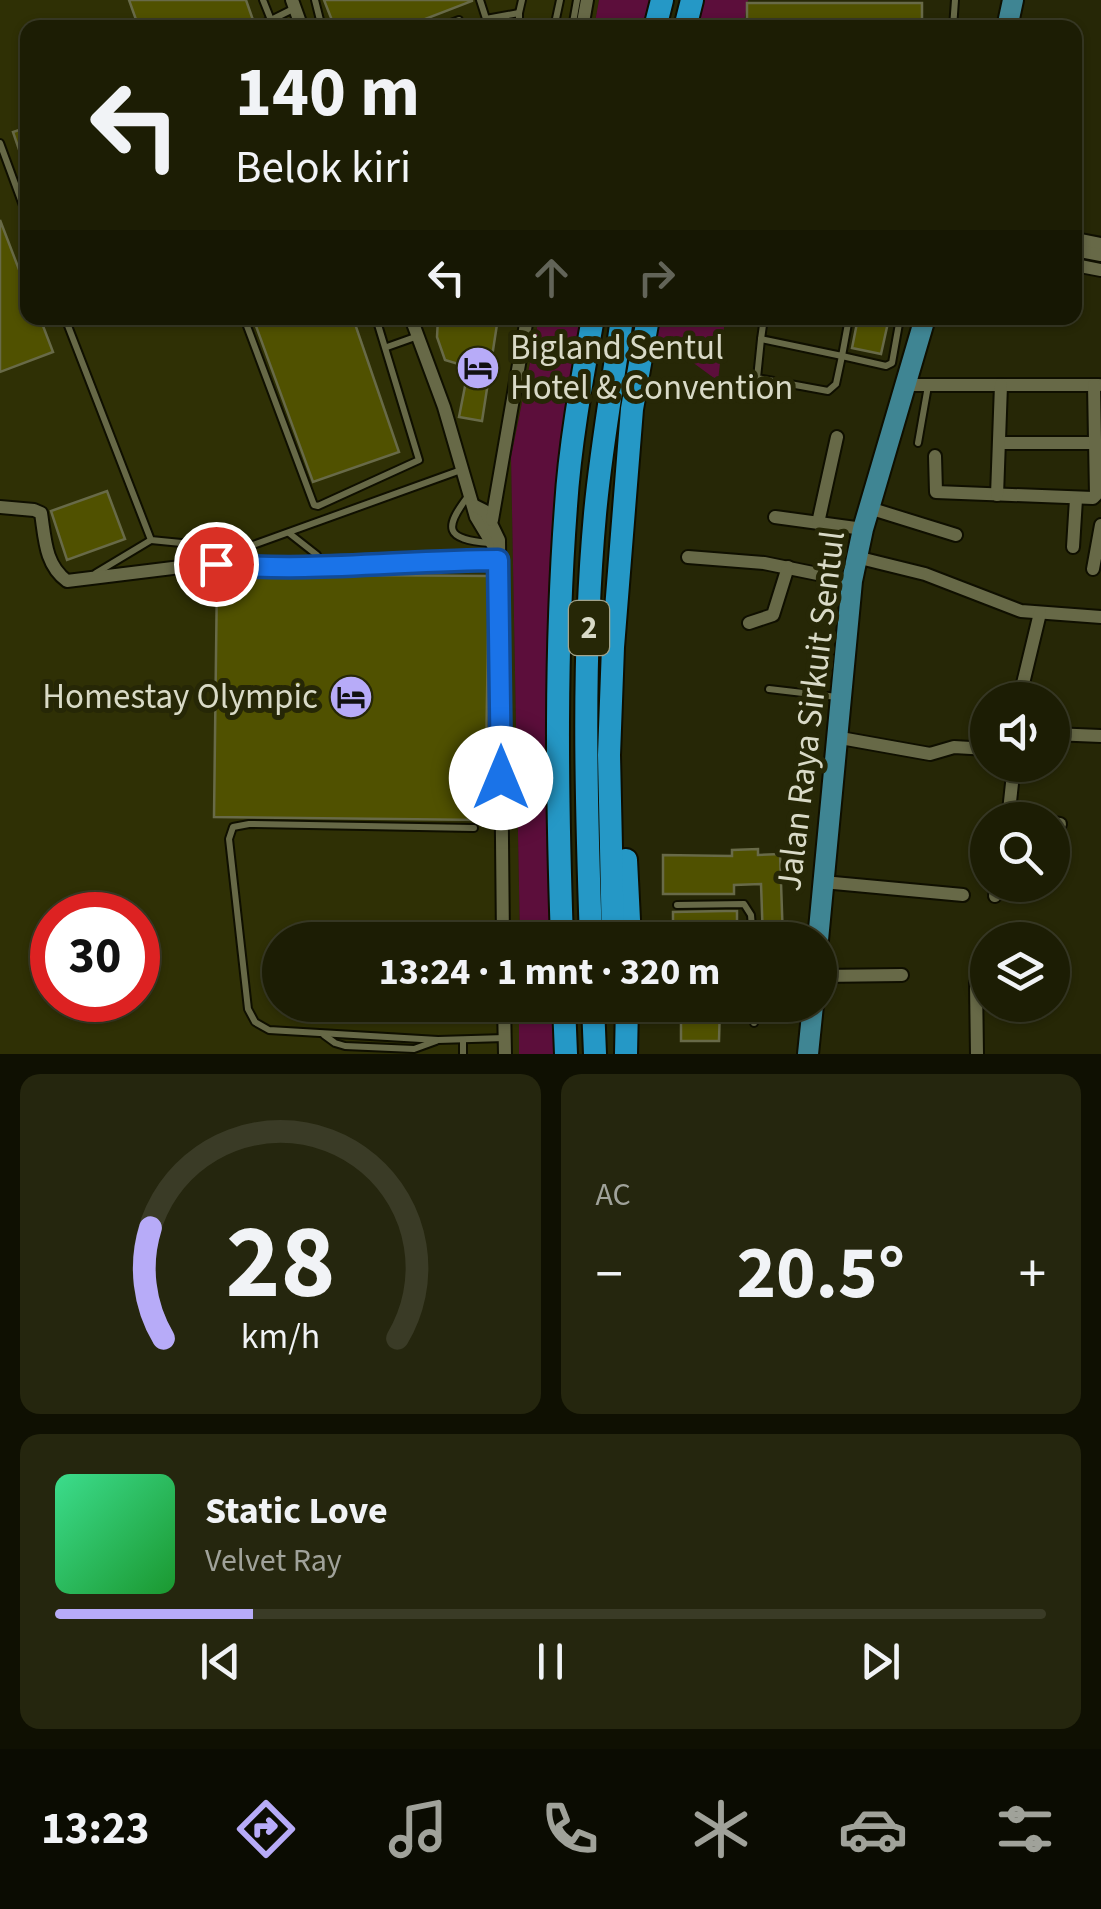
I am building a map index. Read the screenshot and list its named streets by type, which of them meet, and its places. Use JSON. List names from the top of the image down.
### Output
{
  "streets": {
    "highway": ["2"],
    "main road": ["Jalan Raya Sirkuit Sentul"]
  },
  "places": {
    "hotel": ["Bigland Sentul Hotel & Convention", "Homestay Olympic"]
  },
  "page": {
    "turn": ["140 m", "Belok kiri"],
    "limit": "30",
    "trip": "13:24 · 1 mnt · 320 m",
    "tile": "AC",
    "heat": ["−", "20.5°", "+"],
    "song": ["Static Love", "Velvet Ray"],
    "tabs": "13:23",
    "gauge": ["28", "km/h"]
  }
}
